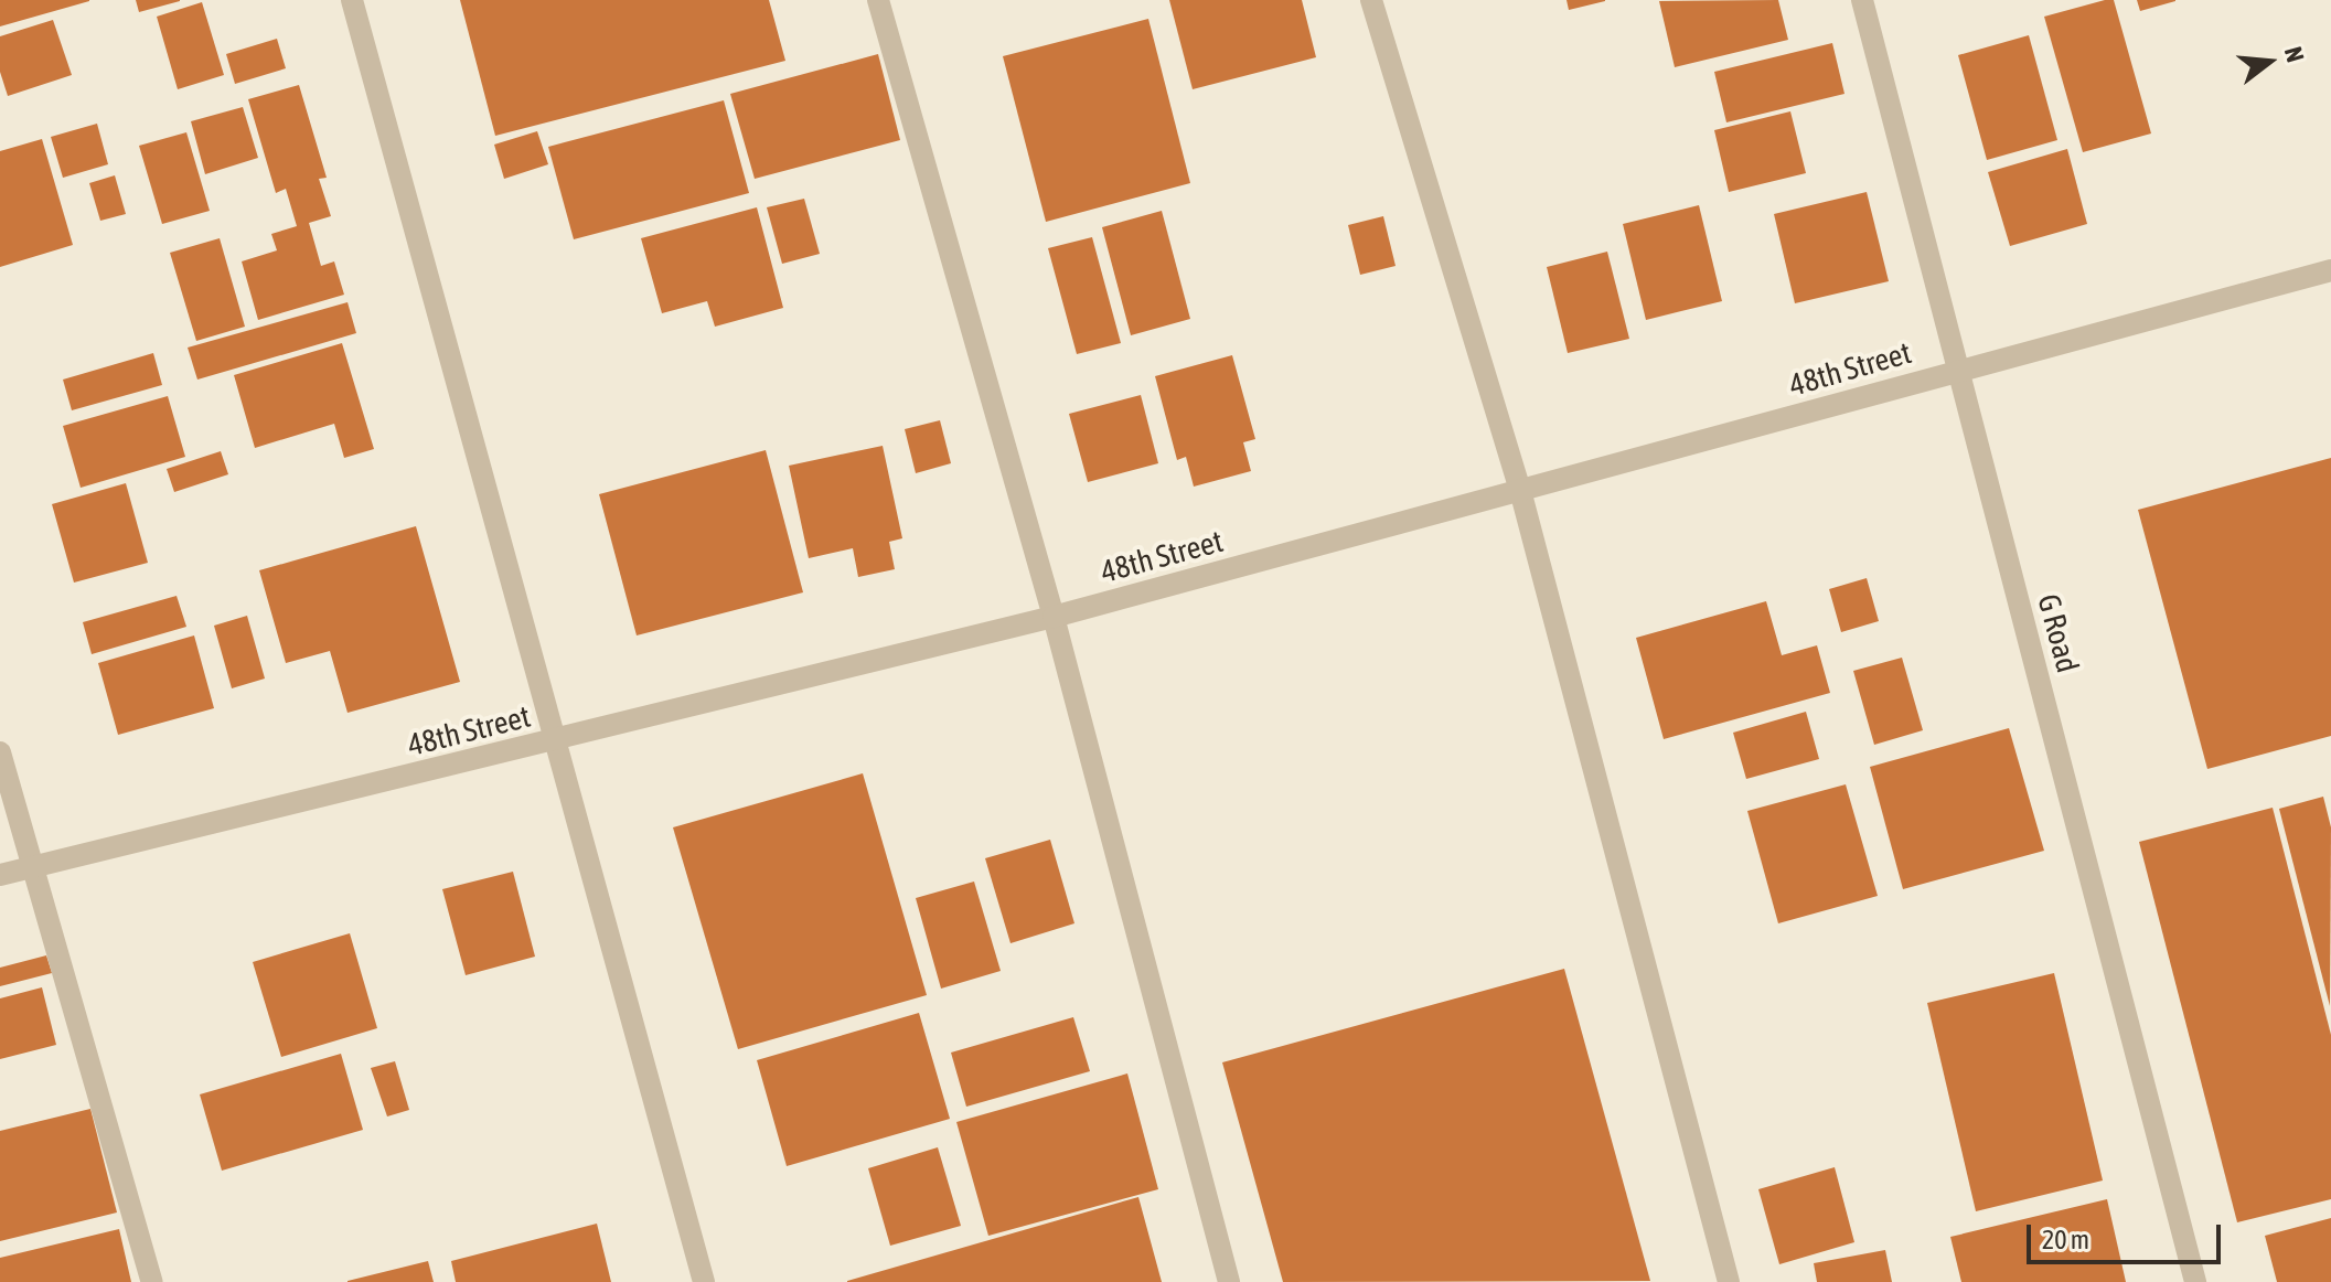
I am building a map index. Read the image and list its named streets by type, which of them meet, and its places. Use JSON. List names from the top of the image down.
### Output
{
  "streets": {
    "street": ["48th Street", "G Road"]
  },
  "crossings": [
    ["48th Street", "G Road"]
  ],
  "scale_bar": "20 m",
  "north": "right"
}
